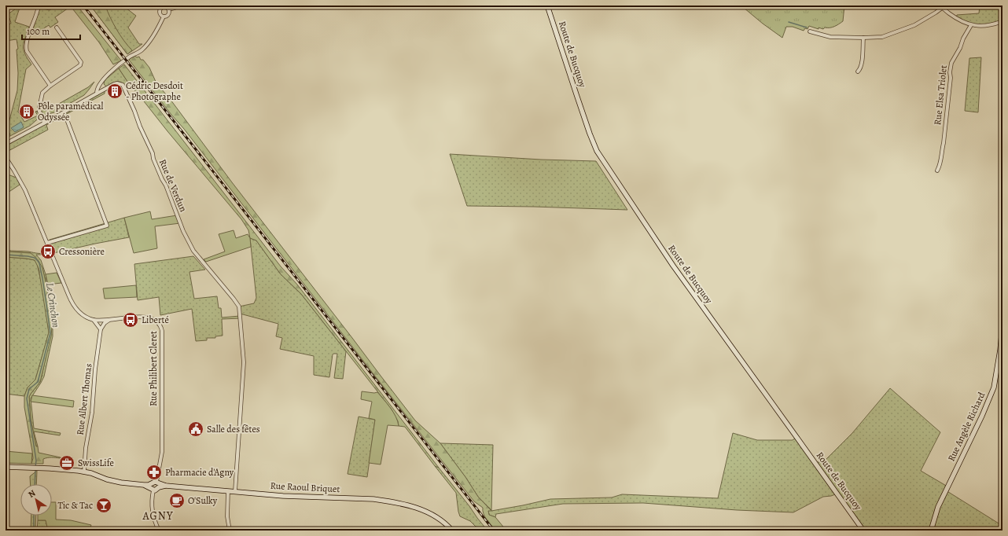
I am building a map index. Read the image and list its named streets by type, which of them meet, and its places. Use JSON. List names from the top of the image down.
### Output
{
  "streets": {
    "street": [
      "Route de Bucquoy",
      "Rue Elsa Triolet",
      "Rue de Verdun",
      "Rue Philibert Cleret",
      "Rue Albert Thomas",
      "Rue Angèle Richard",
      "Rue Raoul Briquet"
    ]
  },
  "crossings": [
    ["Rue de Verdun", "Rue Raoul Briquet"],
    ["Rue Philibert Cleret", "Rue Raoul Briquet"]
  ],
  "districts": ["AGNY"],
  "water": ["Le Crinchon"],
  "places": {
    "building": ["Cédric Desdoit - Photographe", "Pôle paramédical Odyssée"],
    "bus stop": ["Cressonière", "Liberté"],
    "public building": ["Salle des fêtes"],
    "office": ["SwissLife"],
    "pharmacy": ["Pharmacie d'Agny"],
    "cafe": ["O'Sulky"],
    "bar": ["Tic & Tac"]
  },
  "scale_bar": "100 m",
  "north": "top left"
}
